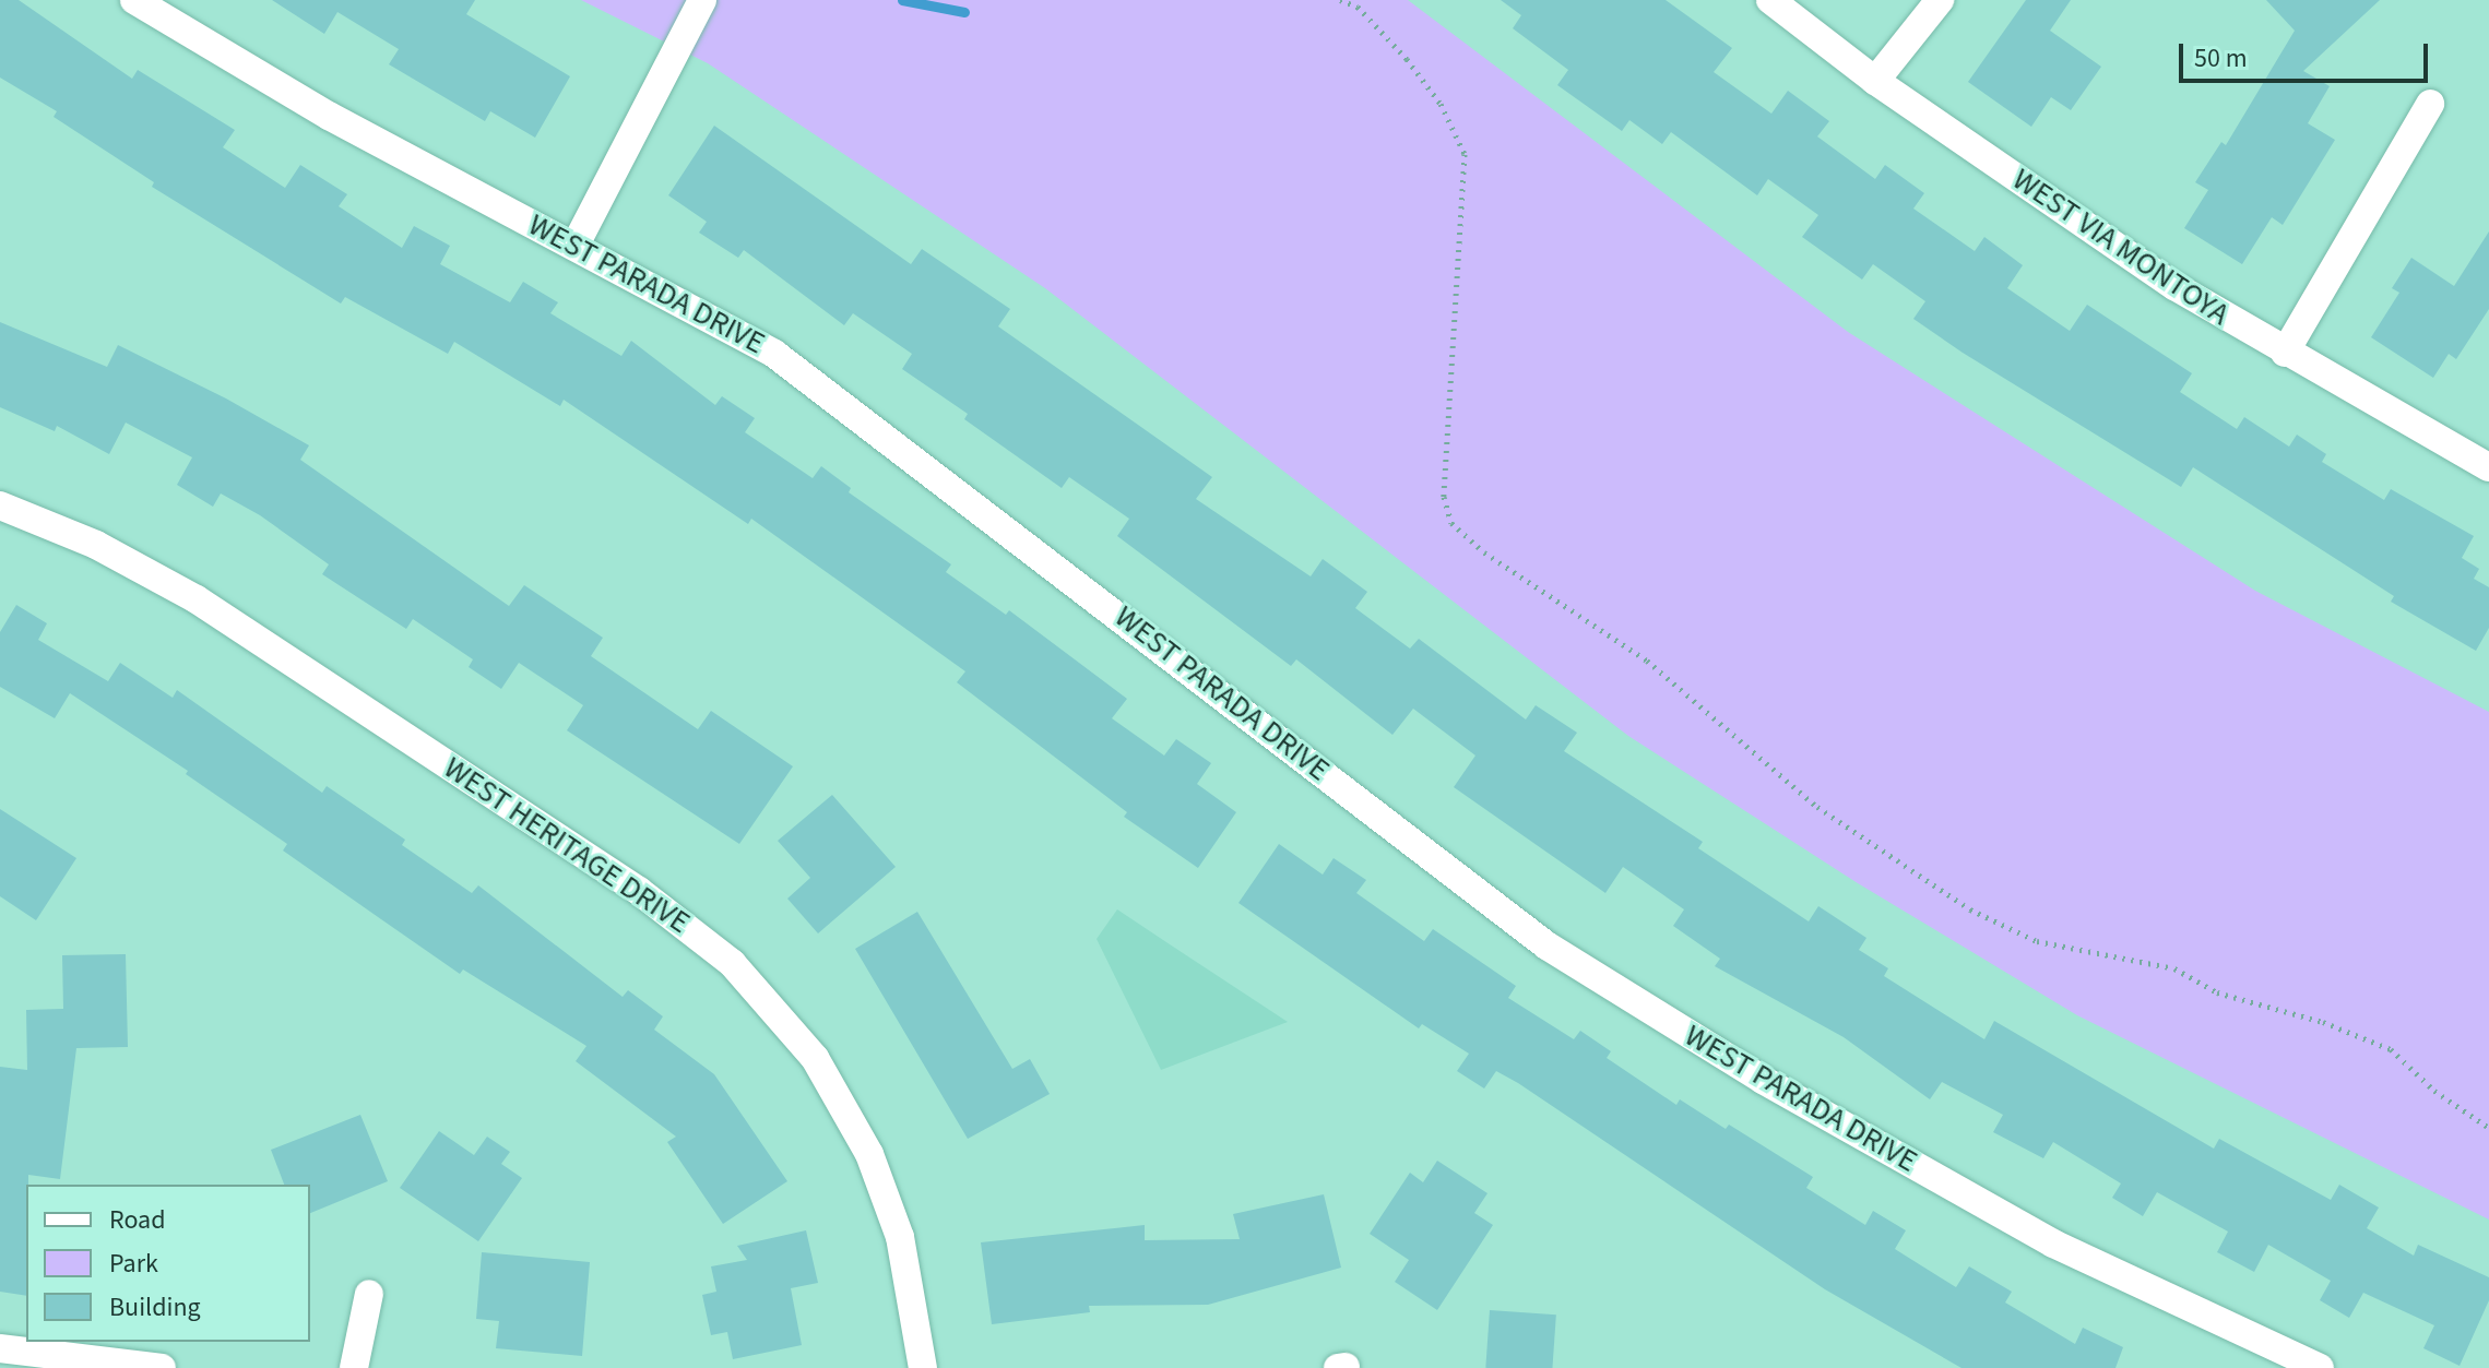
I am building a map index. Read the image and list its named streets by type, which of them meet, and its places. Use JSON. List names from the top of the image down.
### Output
{
  "streets": {
    "street": ["WEST VIA MONTOYA", "WEST PARADA DRIVE", "WEST HERITAGE DRIVE"]
  },
  "legend": ["Road", "Park", "Building"],
  "scale_bar": "50 m"
}
